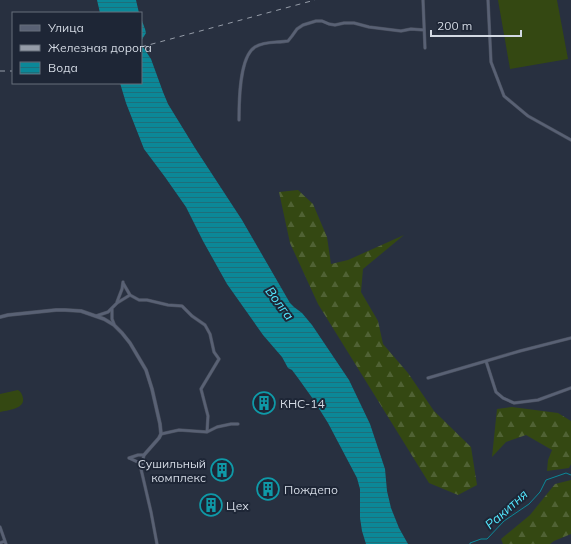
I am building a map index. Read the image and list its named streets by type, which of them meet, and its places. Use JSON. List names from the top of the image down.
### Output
{
  "water": ["Волга", "Ракитня"],
  "places": {
    "building": [
      "КНС-14",
      "Сушильный комплекс",
      "Пождепо",
      "Цех"
    ]
  },
  "legend": ["Улица", "Железная дорога", "Вода"],
  "scale_bar": "200 m"
}
